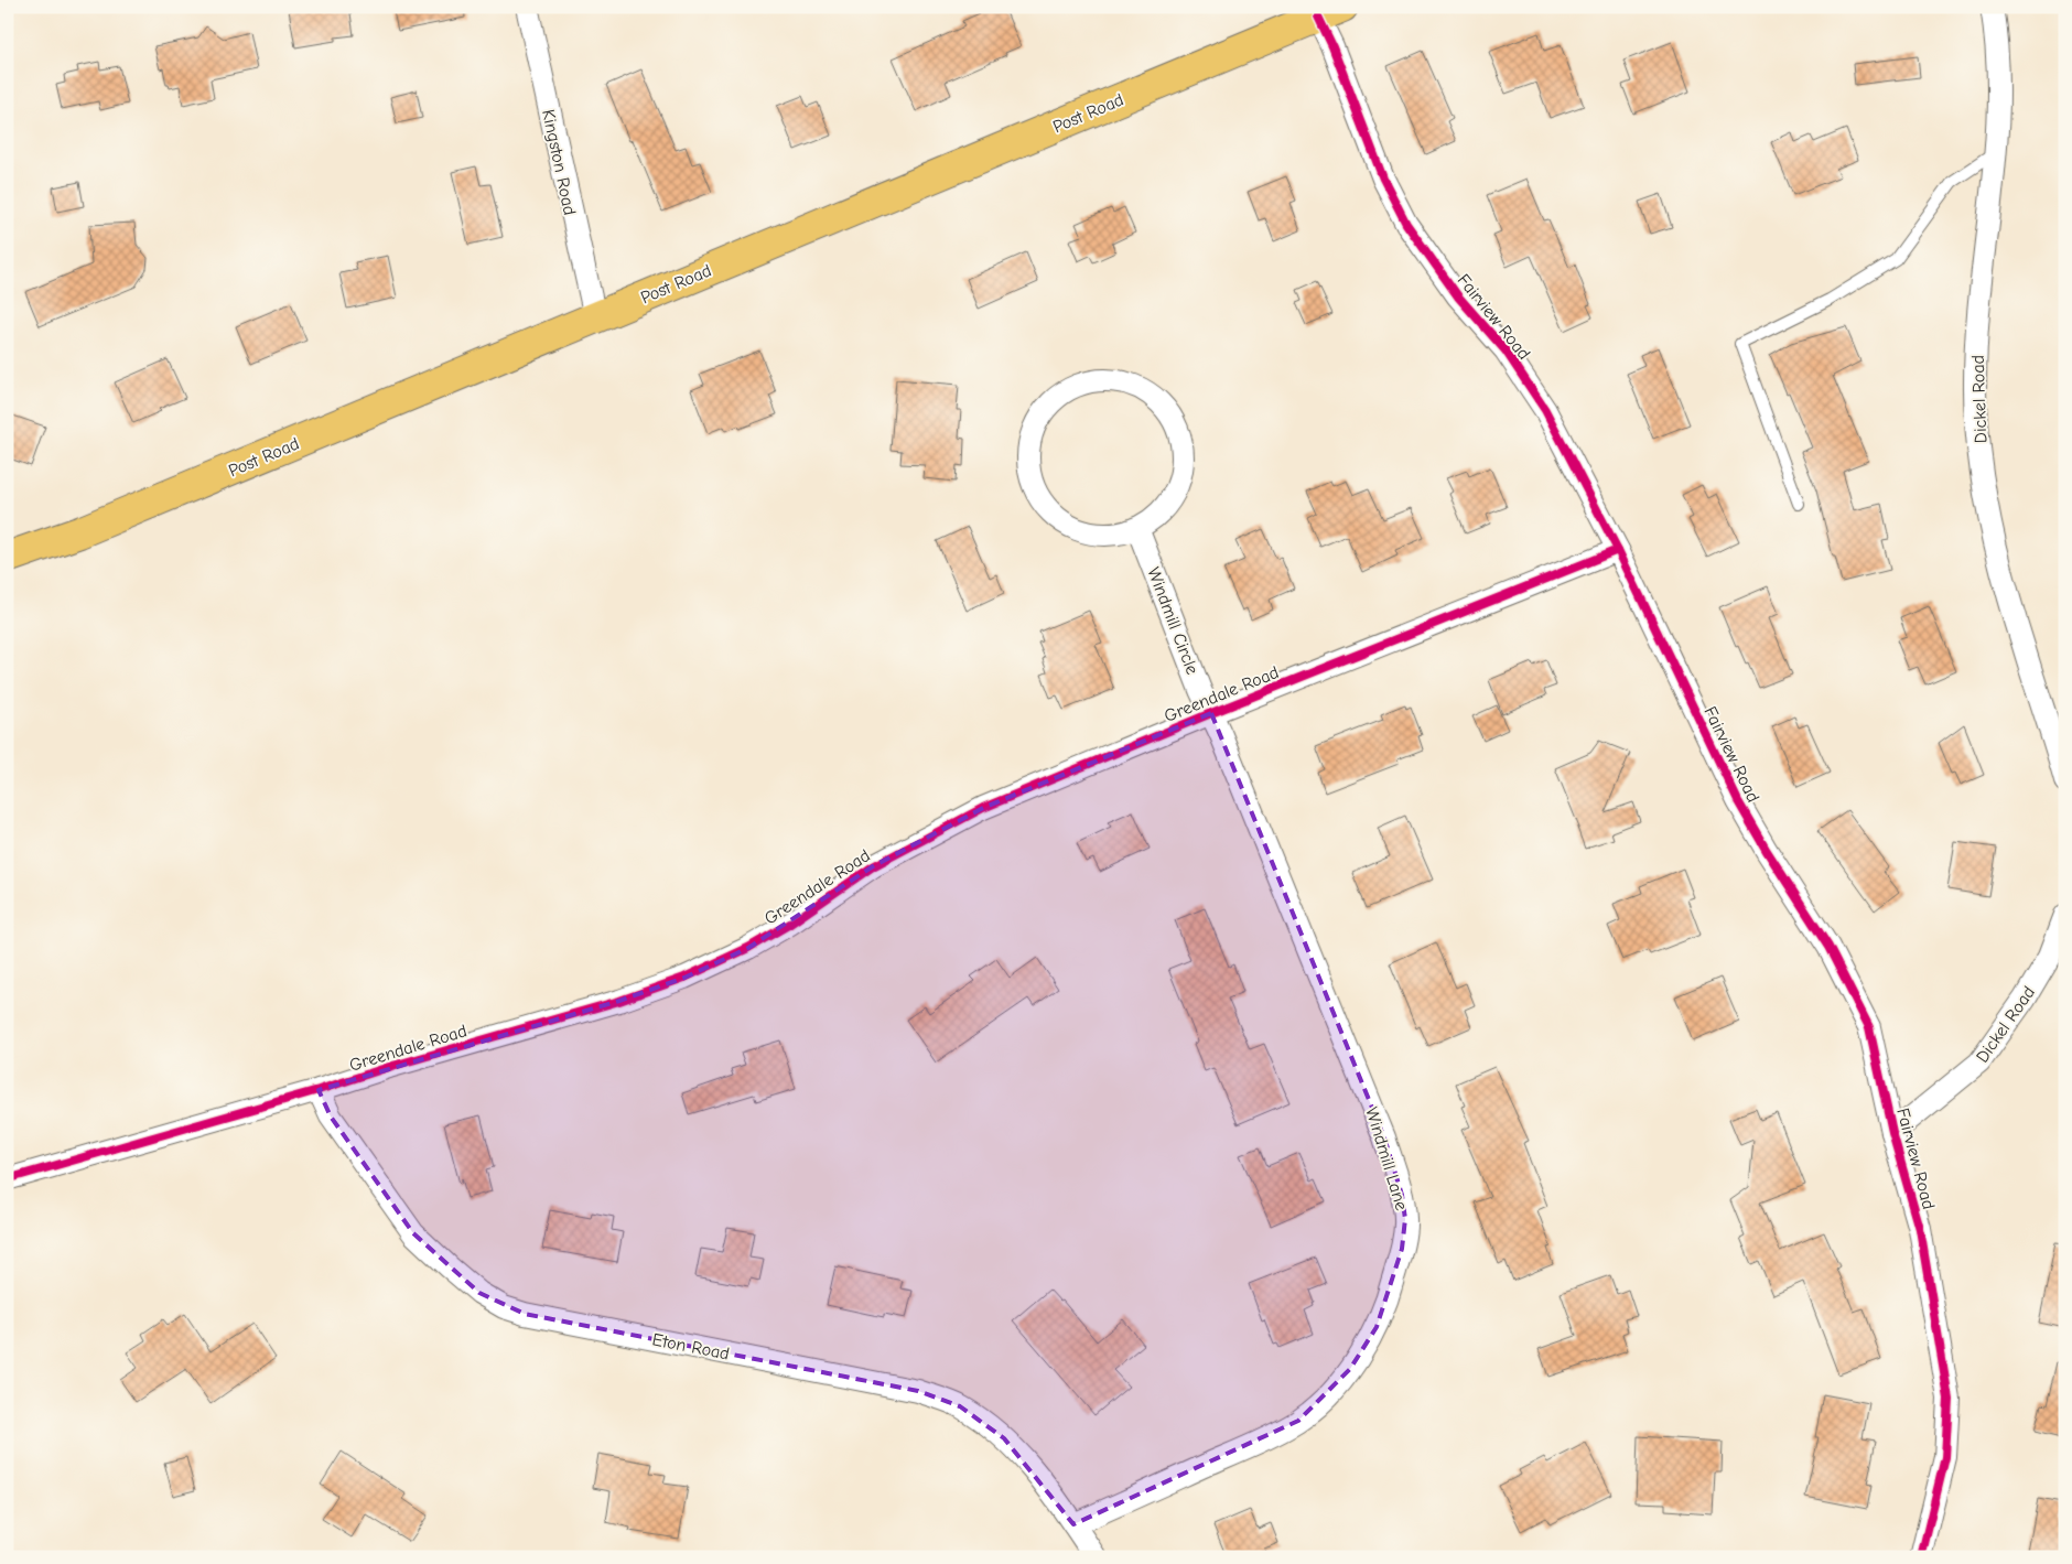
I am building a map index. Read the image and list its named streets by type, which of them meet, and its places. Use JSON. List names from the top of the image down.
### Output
{
  "streets": {
    "main road": ["Post Road"],
    "street": [
      "Kingston Road",
      "Fairview Road",
      "Dickel Road",
      "Windmill Circle",
      "Greendale Road",
      "Windmill Lane",
      "Eton Road"
    ]
  },
  "crossings": [
    ["Post Road", "Kingston Road"],
    ["Post Road", "Fairview Road"],
    ["Fairview Road", "Dickel Road"],
    ["Fairview Road", "Greendale Road"],
    ["Windmill Circle", "Greendale Road"],
    ["Windmill Circle", "Windmill Lane"],
    ["Greendale Road", "Windmill Lane"],
    ["Greendale Road", "Eton Road"],
    ["Windmill Lane", "Eton Road"]
  ]
}
